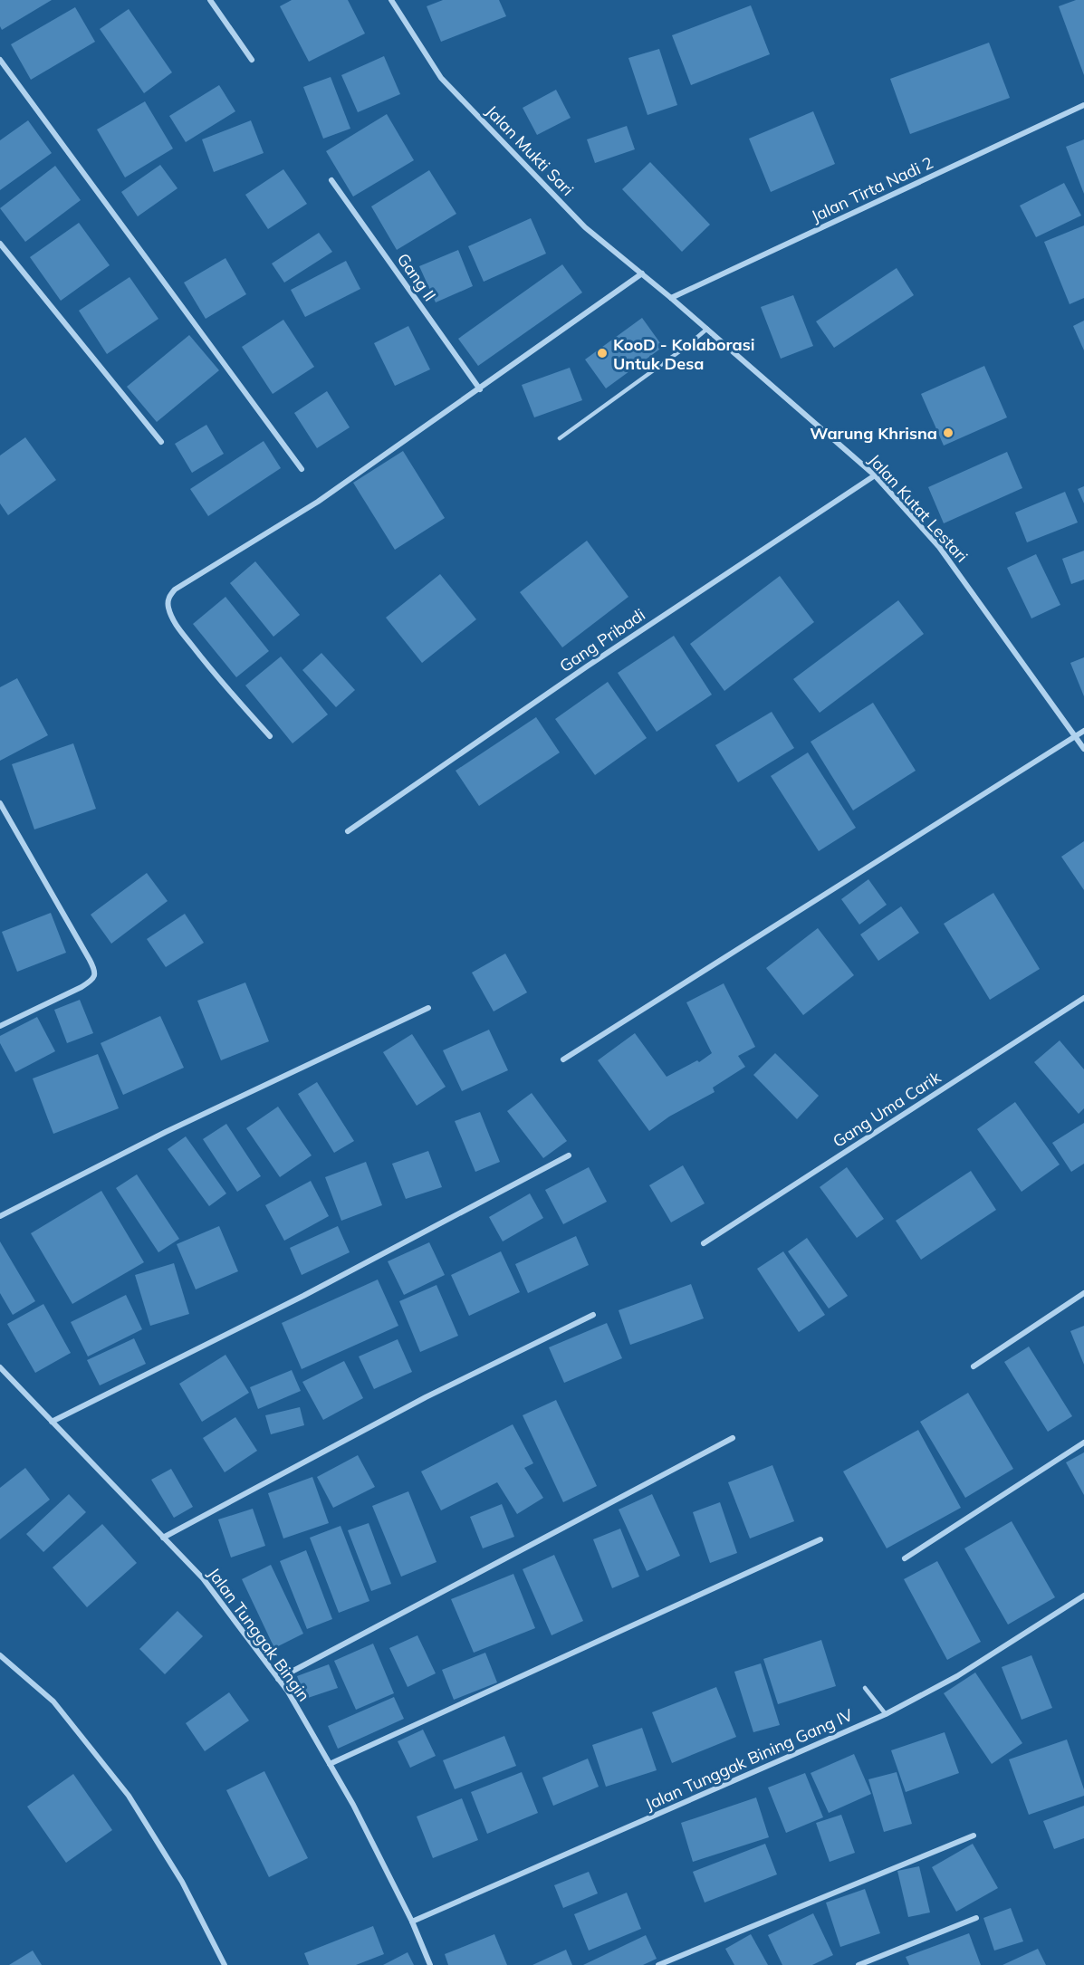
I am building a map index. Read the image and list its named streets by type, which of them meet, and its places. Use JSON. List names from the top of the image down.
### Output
{
  "streets": {
    "street": [
      "Jalan Mukti Sari",
      "Jalan Tirta Nadi 2",
      "Gang II",
      "Jalan Kutat Lestari",
      "Gang Pribadi",
      "Gang Uma Carik",
      "Jalan Tunggak Bingin",
      "Jalan Tunggak Bining Gang IV"
    ]
  },
  "crossings": [
    ["Jalan Mukti Sari", "Jalan Tirta Nadi 2"],
    ["Jalan Mukti Sari", "Jalan Kutat Lestari"],
    ["Jalan Tirta Nadi 2", "Jalan Kutat Lestari"],
    ["Jalan Kutat Lestari", "Gang Pribadi"],
    ["Jalan Tunggak Bingin", "Jalan Tunggak Bining Gang IV"]
  ],
  "places": ["KooD - Kolaborasi Untuk Desa", "Warung Khrisna"]
}
